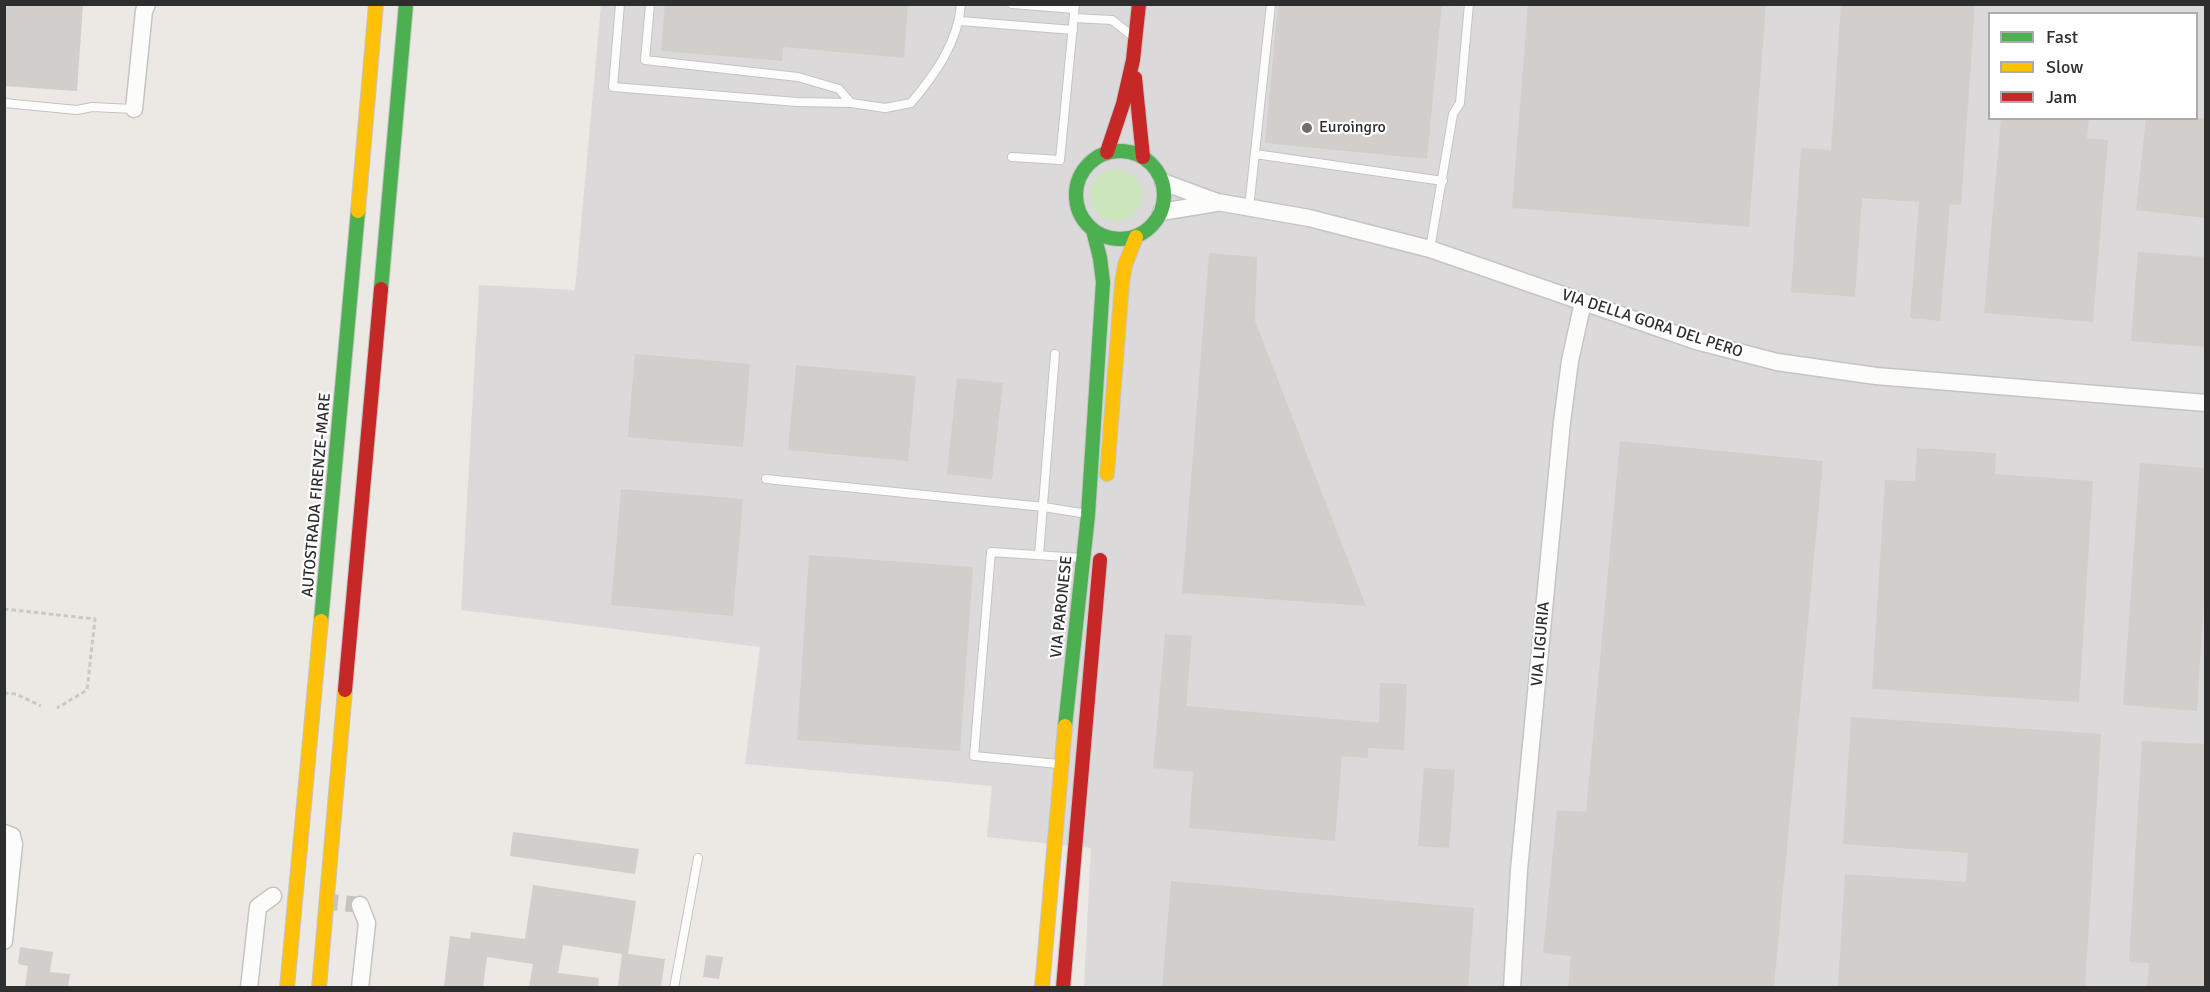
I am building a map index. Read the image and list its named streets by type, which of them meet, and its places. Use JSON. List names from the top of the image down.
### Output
{
  "streets": {
    "main road": ["AUTOSTRADA FIRENZE-MARE", "VIA PARONESE"],
    "street": ["VIA DELLA GORA DEL PERO", "VIA LIGURIA"]
  },
  "crossings": [
    ["VIA DELLA GORA DEL PERO", "VIA PARONESE"],
    ["VIA DELLA GORA DEL PERO", "VIA LIGURIA"]
  ],
  "places": ["Euroingro"],
  "legend": ["Fast", "Slow", "Jam"]
}
